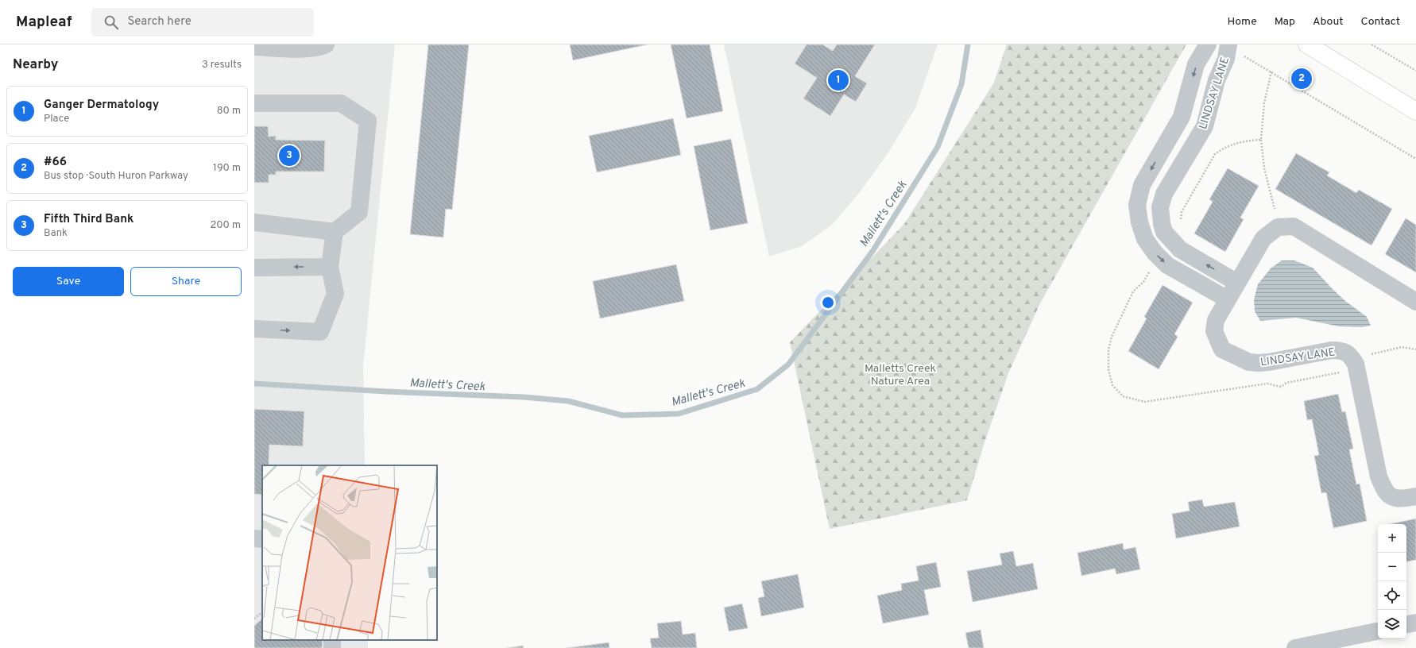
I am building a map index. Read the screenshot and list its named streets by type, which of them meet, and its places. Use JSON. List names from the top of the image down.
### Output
{
  "streets": {
    "street": ["LINDSAY LANE"]
  },
  "water": ["Mallett's Creek"],
  "parks": ["Malletts Creek Nature Area"],
  "page": {
    "header": "Mapleaf",
    "search": "Search here",
    "nav": [
      "Home",
      "Map",
      "About",
      "Contact"
    ],
    "heading": ["Nearby", "3 results"],
    "pins": ["2", "1", "3"],
    "list": [
      {
        "mark": "1",
        "name": "Ganger Dermatology",
        "note": "Place",
        "value": "80 m"
      },
      {
        "mark": "2",
        "name": "#66",
        "note": "Bus stop · South Huron Parkway",
        "value": "190 m"
      },
      {
        "mark": "3",
        "name": "Fifth Third Bank",
        "note": "Bank",
        "value": "200 m"
      }
    ],
    "buttons": ["Save", "Share"],
    "map_buttons": ["+", "−"]
  }
}
